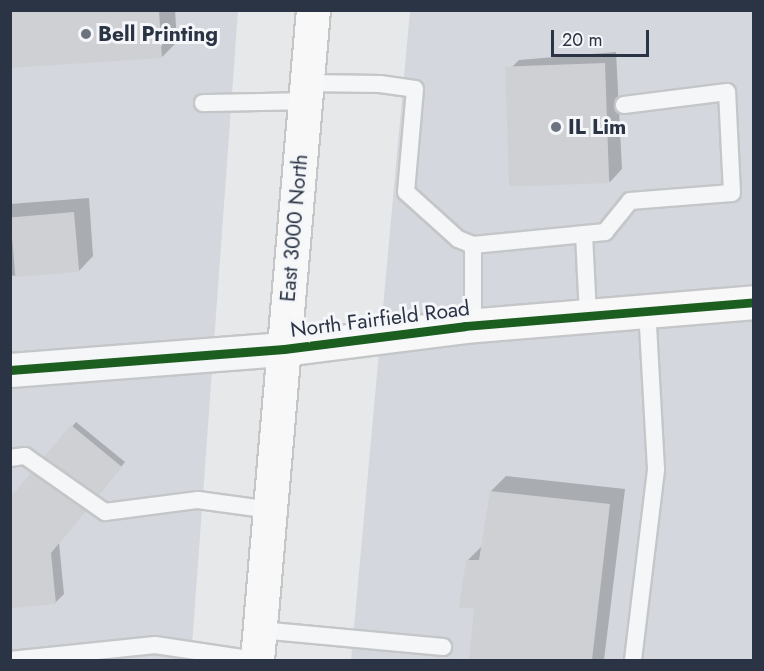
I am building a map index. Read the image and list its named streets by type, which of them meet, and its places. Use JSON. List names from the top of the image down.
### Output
{
  "streets": {
    "main road": ["East 3000 North", "North Fairfield Road"]
  },
  "crossings": [
    ["East 3000 North", "North Fairfield Road"]
  ],
  "places": ["Bell Printing", "IL Lim"],
  "scale_bar": "20 m"
}
